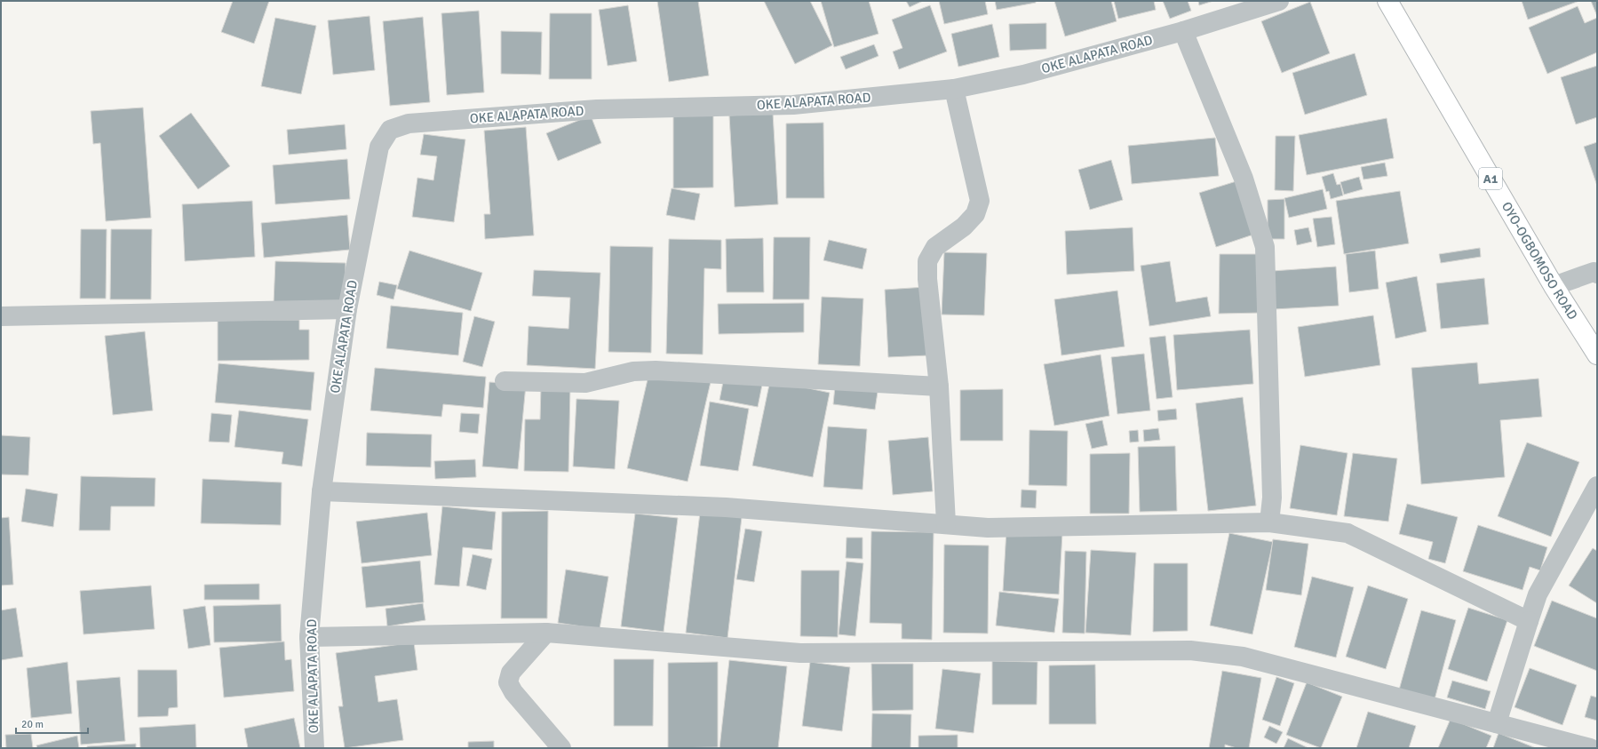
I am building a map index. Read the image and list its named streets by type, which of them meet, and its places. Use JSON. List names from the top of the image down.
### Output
{
  "streets": {
    "highway": ["A1", "OYO-OGBOMOSO ROAD"],
    "street": ["OKE ALAPATA ROAD"]
  },
  "scale_bar": "20 m"
}
